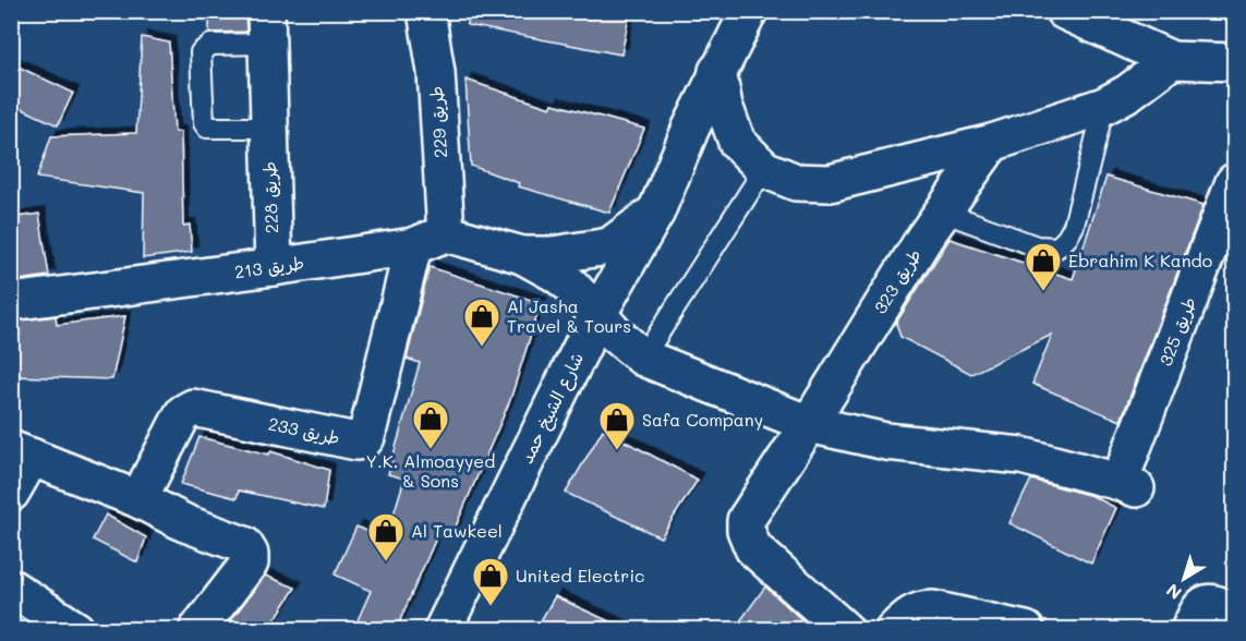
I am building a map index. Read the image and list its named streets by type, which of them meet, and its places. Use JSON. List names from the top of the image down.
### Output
{
  "streets": {
    "street": [
      "طريق 229",
      "طريق 228",
      "طريق 213",
      "طريق 323",
      "طريق 325",
      "شارع الشيخ حمد",
      "طريق 233"
    ]
  },
  "crossings": [
    ["طريق 229", "طريق 213"],
    ["طريق 228", "طريق 213"],
    ["طريق 213", "طريق 233"],
    ["طريق 323", "طريق 325"]
  ],
  "places": {
    "shop": [
      "Ebrahim K Kando",
      "Al Jasha Travel & Tours",
      "Y.K. Almoayyed & Sons",
      "Safa Company",
      "Al Tawkeel",
      "United Electric"
    ]
  },
  "north": "bottom left"
}
